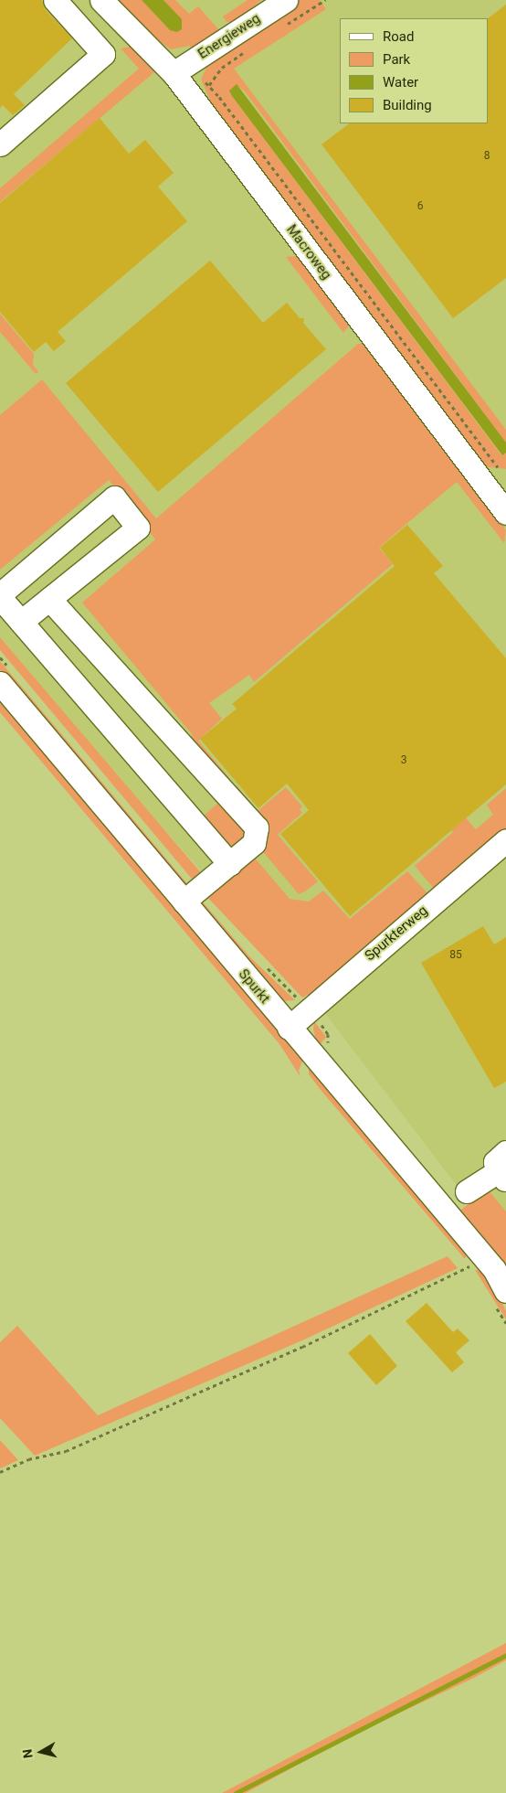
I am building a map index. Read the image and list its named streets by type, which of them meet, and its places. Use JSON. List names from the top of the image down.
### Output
{
  "streets": {
    "street": [
      "Energieweg",
      "Macroweg",
      "Spurkterweg",
      "Spurkt"
    ]
  },
  "crossings": [
    ["Energieweg", "Macroweg"],
    ["Spurkterweg", "Spurkt"]
  ],
  "house_numbers": [
    "8",
    "6",
    "3",
    "85"
  ],
  "legend": [
    "Road",
    "Park",
    "Water",
    "Building"
  ],
  "north": "left"
}
